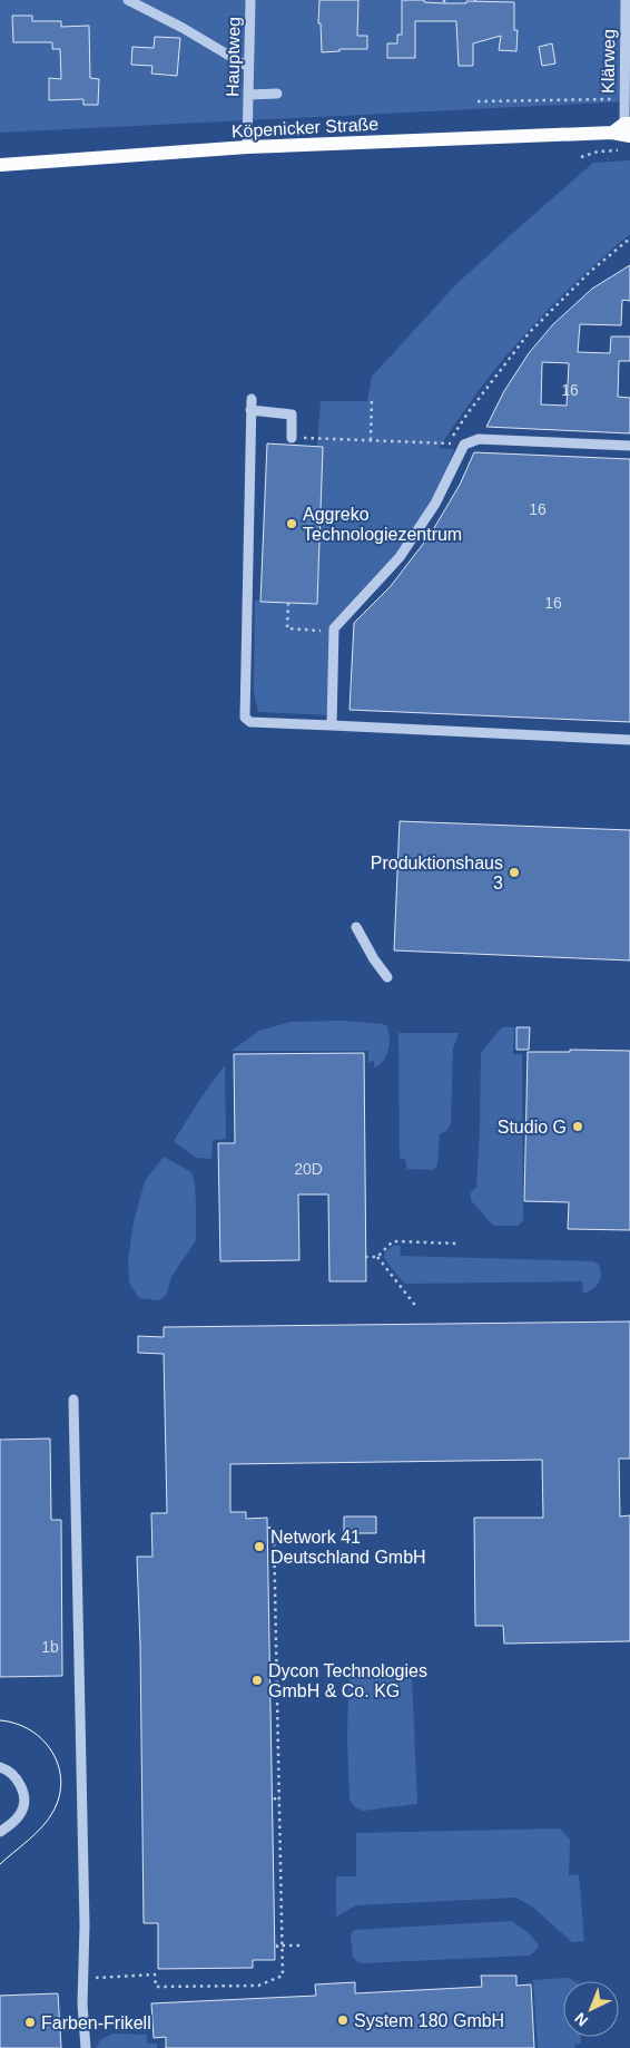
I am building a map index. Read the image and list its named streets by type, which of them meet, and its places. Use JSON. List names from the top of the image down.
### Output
{
  "streets": {
    "main road": ["Köpenicker Straße"],
    "lane": ["Hauptweg", "Klärweg"]
  },
  "crossings": [
    ["Hauptweg", "Köpenicker Straße"],
    ["Klärweg", "Köpenicker Straße"]
  ],
  "places": [
    "Aggreko Technologiezentrum",
    "Produktionshaus 3",
    "Studio G",
    "Network 41 Deutschland GmbH",
    "Dycon Technologies GmbH & Co. KG",
    "System 180 GmbH",
    "Farben-Frikell"
  ],
  "house_numbers": [
    "16",
    "16",
    "16",
    "20D",
    "1b"
  ],
  "north": "bottom left"
}
